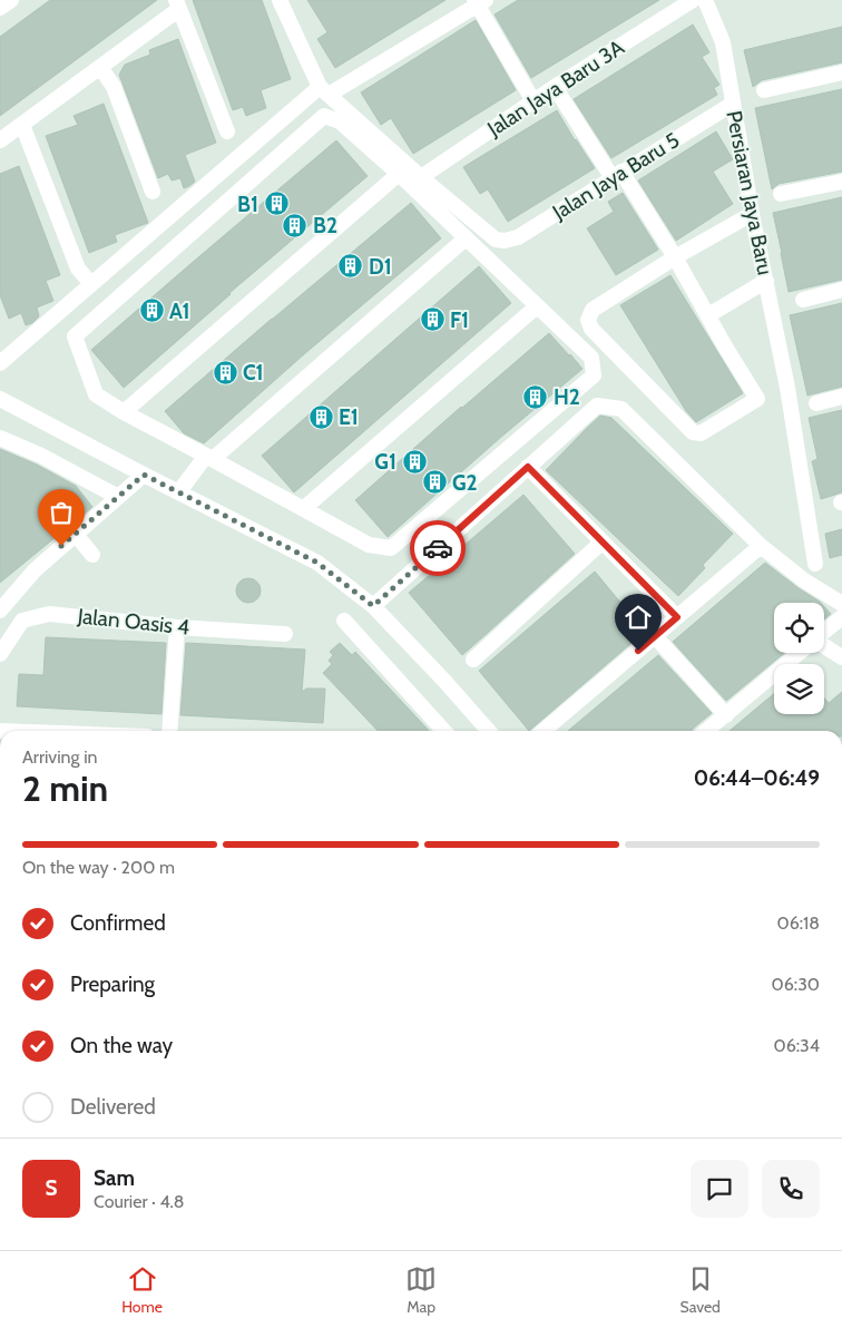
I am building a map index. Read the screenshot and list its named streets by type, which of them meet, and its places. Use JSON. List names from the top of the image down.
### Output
{
  "streets": {
    "street": [
      "Jalan Jaya Baru 3A",
      "Jalan Jaya Baru 5",
      "Persiaran Jaya Baru",
      "Jalan Oasis 4"
    ]
  },
  "crossings": [
    ["Jalan Jaya Baru 3A", "Jalan Jaya Baru 5"],
    ["Jalan Jaya Baru 5", "Persiaran Jaya Baru"]
  ],
  "places": {
    "building": [
      "B1",
      "B2",
      "D1",
      "A1",
      "F1",
      "C1",
      "H2",
      "E1",
      "G1",
      "G2"
    ]
  },
  "page": {
    "heading": ["2 min", "Arriving in", "06:44–06:49"],
    "panel": ["Sam", "Courier · 4.8"],
    "bar": "On the way · 200 m",
    "list": [
      ["Confirmed", "06:18"],
      ["Preparing", "06:30"],
      ["On the way", "06:34"],
      "Delivered"
    ],
    "round": "S",
    "tabs": ["Home", "Map", "Saved"]
  }
}
